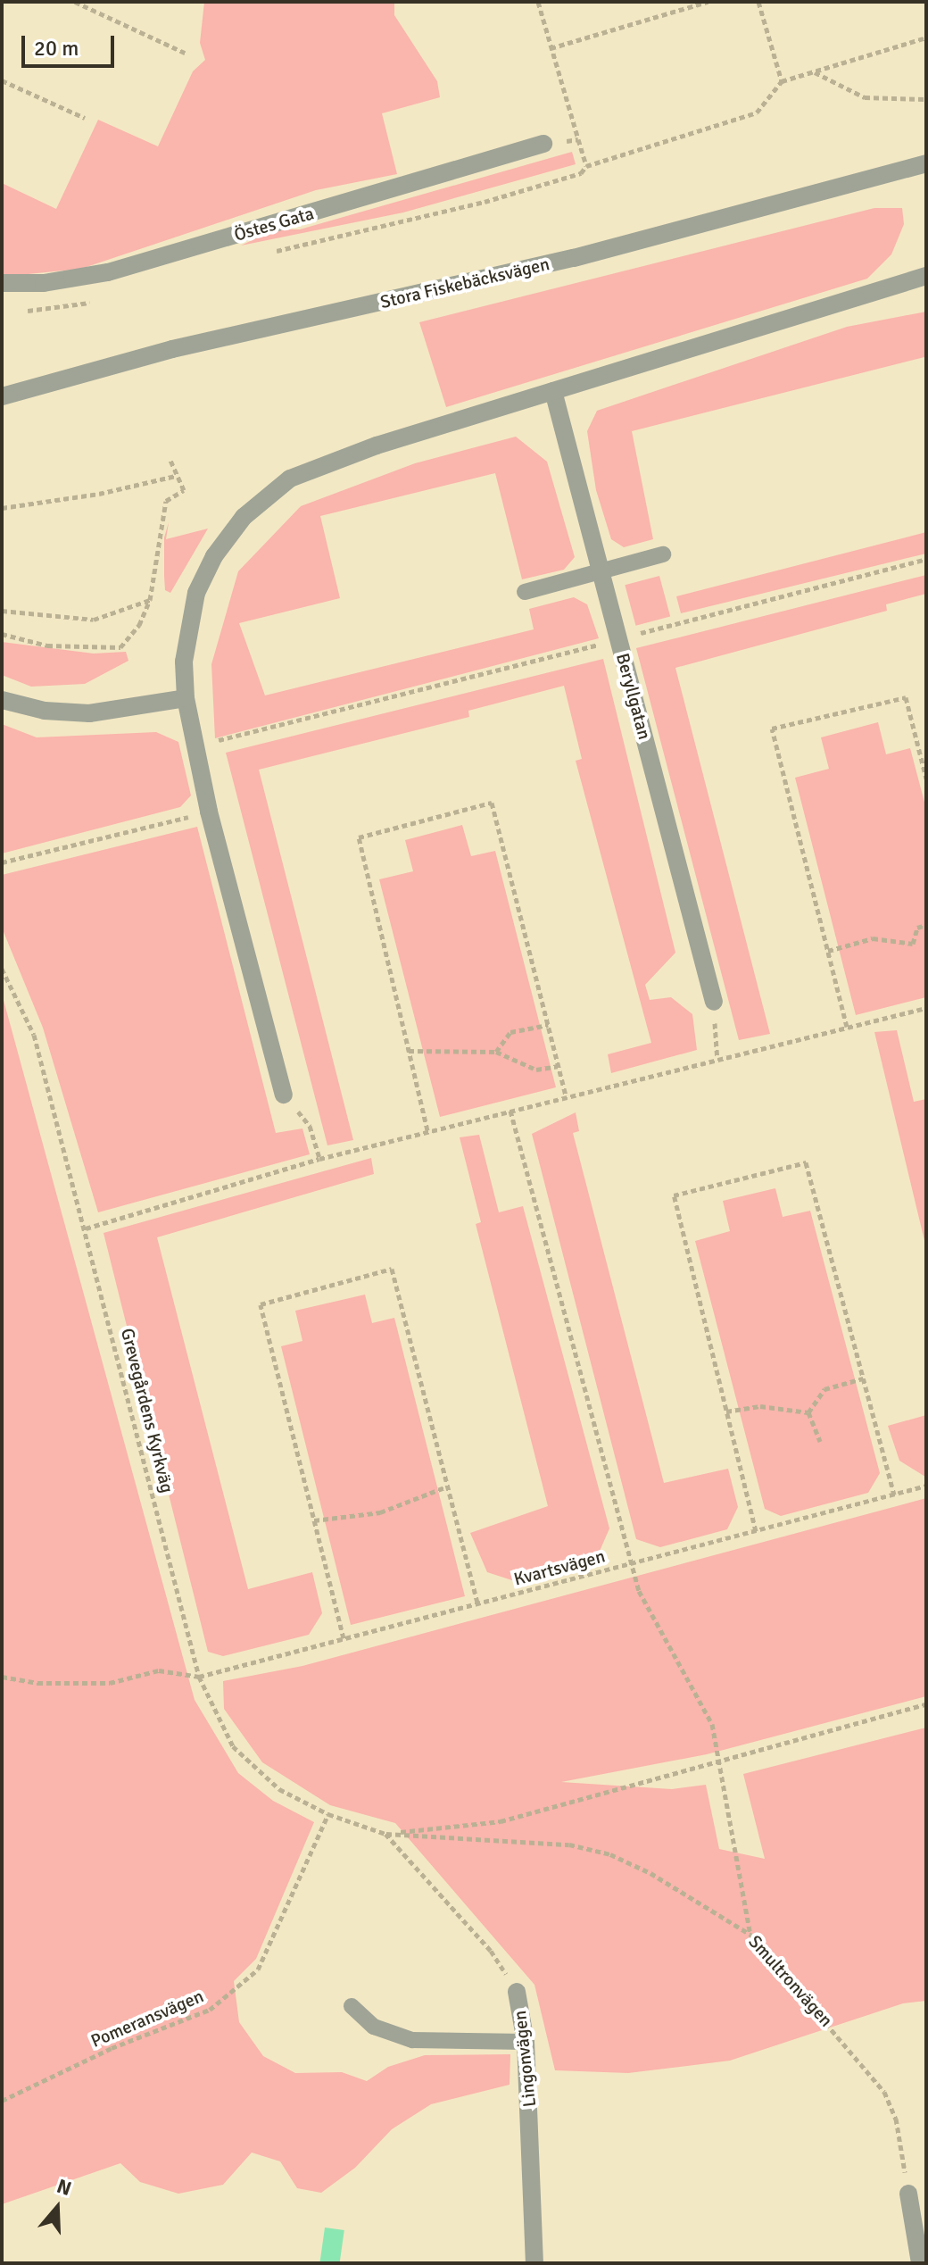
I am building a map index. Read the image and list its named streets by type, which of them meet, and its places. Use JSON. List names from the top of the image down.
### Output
{
  "streets": {
    "street": [
      "Östes Gata",
      "Stora Fiskebäcksvägen",
      "Beryllgatan",
      "Lingonvägen"
    ],
    "path": [
      "Grevegårdens Kyrkväg",
      "Kvartsvägen",
      "Smultronvägen",
      "Pomeransvägen"
    ]
  },
  "crossings": [
    ["Grevegårdens Kyrkväg", "Kvartsvägen"],
    ["Grevegårdens Kyrkväg", "Pomeransvägen"],
    ["Grevegårdens Kyrkväg", "Lingonvägen"],
    ["Smultronvägen", "Lingonvägen"],
    ["Pomeransvägen", "Lingonvägen"]
  ],
  "scale_bar": "20 m",
  "north": "top"
}
